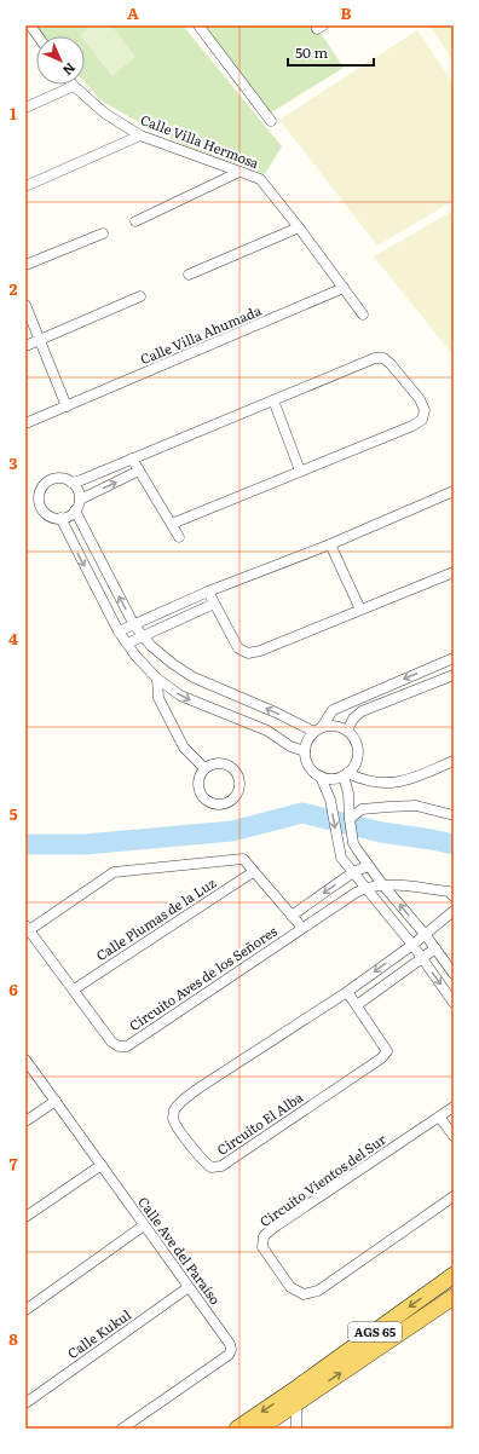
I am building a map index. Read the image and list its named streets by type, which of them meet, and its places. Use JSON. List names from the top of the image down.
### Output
{
  "streets": {
    "main road": ["AGS 65"],
    "street": [
      "Calle Villa Hermosa",
      "Calle Villa Ahumada",
      "Calle Plumas de la Luz",
      "Circuito Aves de los Señores",
      "Circuito El Alba",
      "Circuito Vientos del Sur",
      "Calle Ave del Paraíso",
      "Calle Kukul"
    ]
  },
  "crossings": [
    ["Calle Villa Hermosa", "Calle Villa Ahumada"],
    ["Calle Plumas de la Luz", "Circuito Aves de los Señores"],
    ["Calle Ave del Paraíso", "Calle Kukul"]
  ],
  "scale_bar": "50 m",
  "north": "bottom right",
  "grid": {
    "columns": ["A", "B"],
    "rows": [
      "1",
      "2",
      "3",
      "4",
      "5",
      "6",
      "7",
      "8"
    ]
  }
}
